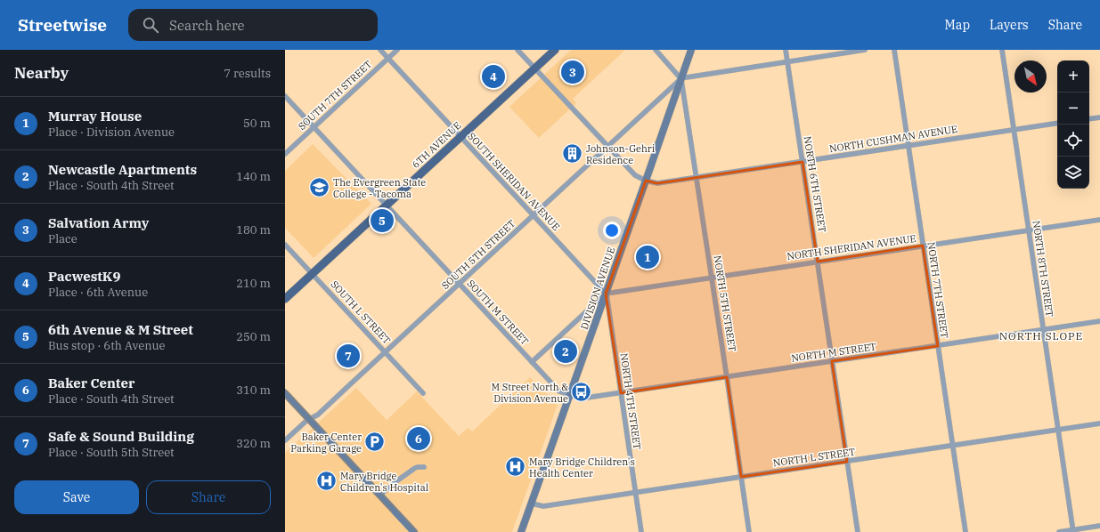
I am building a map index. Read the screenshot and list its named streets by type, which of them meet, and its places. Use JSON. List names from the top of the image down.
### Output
{
  "streets": {
    "main road": ["6TH AVENUE", "DIVISION AVENUE"],
    "street": [
      "SOUTH 7TH STREET",
      "NORTH CUSHMAN AVENUE",
      "SOUTH SHERIDAN AVENUE",
      "NORTH 6TH STREET",
      "NORTH SHERIDAN AVENUE",
      "SOUTH 5TH STREET",
      "NORTH 8TH STREET",
      "NORTH 7TH STREET",
      "NORTH 5TH STREET",
      "SOUTH L STREET",
      "SOUTH M STREET",
      "NORTH M STREET",
      "NORTH 4TH STREET",
      "NORTH L STREET"
    ]
  },
  "crossings": [
    ["SOUTH 7TH STREET", "SOUTH SHERIDAN AVENUE"],
    ["SOUTH 7TH STREET", "SOUTH M STREET"],
    ["NORTH CUSHMAN AVENUE", "NORTH 6TH STREET"],
    ["NORTH CUSHMAN AVENUE", "NORTH 8TH STREET"],
    ["NORTH CUSHMAN AVENUE", "DIVISION AVENUE"],
    ["NORTH CUSHMAN AVENUE", "NORTH 7TH STREET"],
    ["NORTH CUSHMAN AVENUE", "NORTH 5TH STREET"],
    ["6TH AVENUE", "SOUTH SHERIDAN AVENUE"],
    ["6TH AVENUE", "SOUTH L STREET"],
    ["6TH AVENUE", "SOUTH M STREET"],
    ["SOUTH SHERIDAN AVENUE", "NORTH SHERIDAN AVENUE"],
    ["SOUTH SHERIDAN AVENUE", "SOUTH 5TH STREET"],
    ["SOUTH SHERIDAN AVENUE", "DIVISION AVENUE"],
    ["SOUTH SHERIDAN AVENUE", "NORTH 4TH STREET"],
    ["NORTH 6TH STREET", "NORTH SHERIDAN AVENUE"],
    ["NORTH 6TH STREET", "NORTH M STREET"],
    ["NORTH 6TH STREET", "NORTH L STREET"],
    ["NORTH SHERIDAN AVENUE", "NORTH 8TH STREET"],
    ["NORTH SHERIDAN AVENUE", "DIVISION AVENUE"],
    ["NORTH SHERIDAN AVENUE", "NORTH 7TH STREET"],
    ["NORTH SHERIDAN AVENUE", "NORTH 5TH STREET"],
    ["NORTH SHERIDAN AVENUE", "NORTH 4TH STREET"],
    ["SOUTH 5TH STREET", "DIVISION AVENUE"],
    ["SOUTH 5TH STREET", "NORTH 5TH STREET"],
    ["SOUTH 5TH STREET", "SOUTH L STREET"],
    ["SOUTH 5TH STREET", "SOUTH M STREET"],
    ["NORTH 8TH STREET", "NORTH M STREET"],
    ["NORTH 8TH STREET", "NORTH L STREET"],
    ["DIVISION AVENUE", "NORTH 5TH STREET"],
    ["DIVISION AVENUE", "SOUTH M STREET"],
    ["DIVISION AVENUE", "NORTH M STREET"],
    ["DIVISION AVENUE", "NORTH 4TH STREET"],
    ["DIVISION AVENUE", "NORTH L STREET"],
    ["NORTH 7TH STREET", "NORTH M STREET"],
    ["NORTH 7TH STREET", "NORTH L STREET"],
    ["NORTH 5TH STREET", "NORTH M STREET"],
    ["NORTH 5TH STREET", "NORTH L STREET"],
    ["SOUTH M STREET", "NORTH M STREET"],
    ["NORTH M STREET", "NORTH 4TH STREET"],
    ["NORTH 4TH STREET", "NORTH L STREET"]
  ],
  "districts": ["NORTH SLOPE"],
  "places": {
    "building": ["Johnson-Gehri Residence"],
    "school or university": ["The Evergreen State College - Tacoma"],
    "bus stop": ["M Street North & Division Avenue"],
    "parking": ["Baker Center Parking Garage"],
    "hospital": ["Mary Bridge Children's Health Center", "Mary Bridge Children's Hospital"]
  },
  "north": "bottom right",
  "page": {
    "header": "Streetwise",
    "search": "Search here",
    "nav": ["Map", "Layers", "Share"],
    "heading": ["Nearby", "7 results"],
    "pins": [
      "3",
      "4",
      "5",
      "1",
      "2",
      "7",
      "6"
    ],
    "map_buttons": ["+", "−"],
    "list": [
      {
        "mark": "1",
        "name": "Murray House",
        "note": "Place · Division Avenue",
        "value": "50 m"
      },
      {
        "mark": "2",
        "name": "Newcastle Apartments",
        "note": "Place · South 4th Street",
        "value": "140 m"
      },
      {
        "mark": "3",
        "name": "Salvation Army",
        "note": "Place",
        "value": "180 m"
      },
      {
        "mark": "4",
        "name": "PacwestK9",
        "note": "Place · 6th Avenue",
        "value": "210 m"
      },
      {
        "mark": "5",
        "name": "6th Avenue & M Street",
        "note": "Bus stop · 6th Avenue",
        "value": "250 m"
      },
      {
        "mark": "6",
        "name": "Baker Center",
        "note": "Place · South 4th Street",
        "value": "310 m"
      },
      {
        "mark": "7",
        "name": "Safe & Sound Building",
        "note": "Place · South 5th Street",
        "value": "320 m"
      }
    ],
    "buttons": ["Save", "Share"]
  }
}
